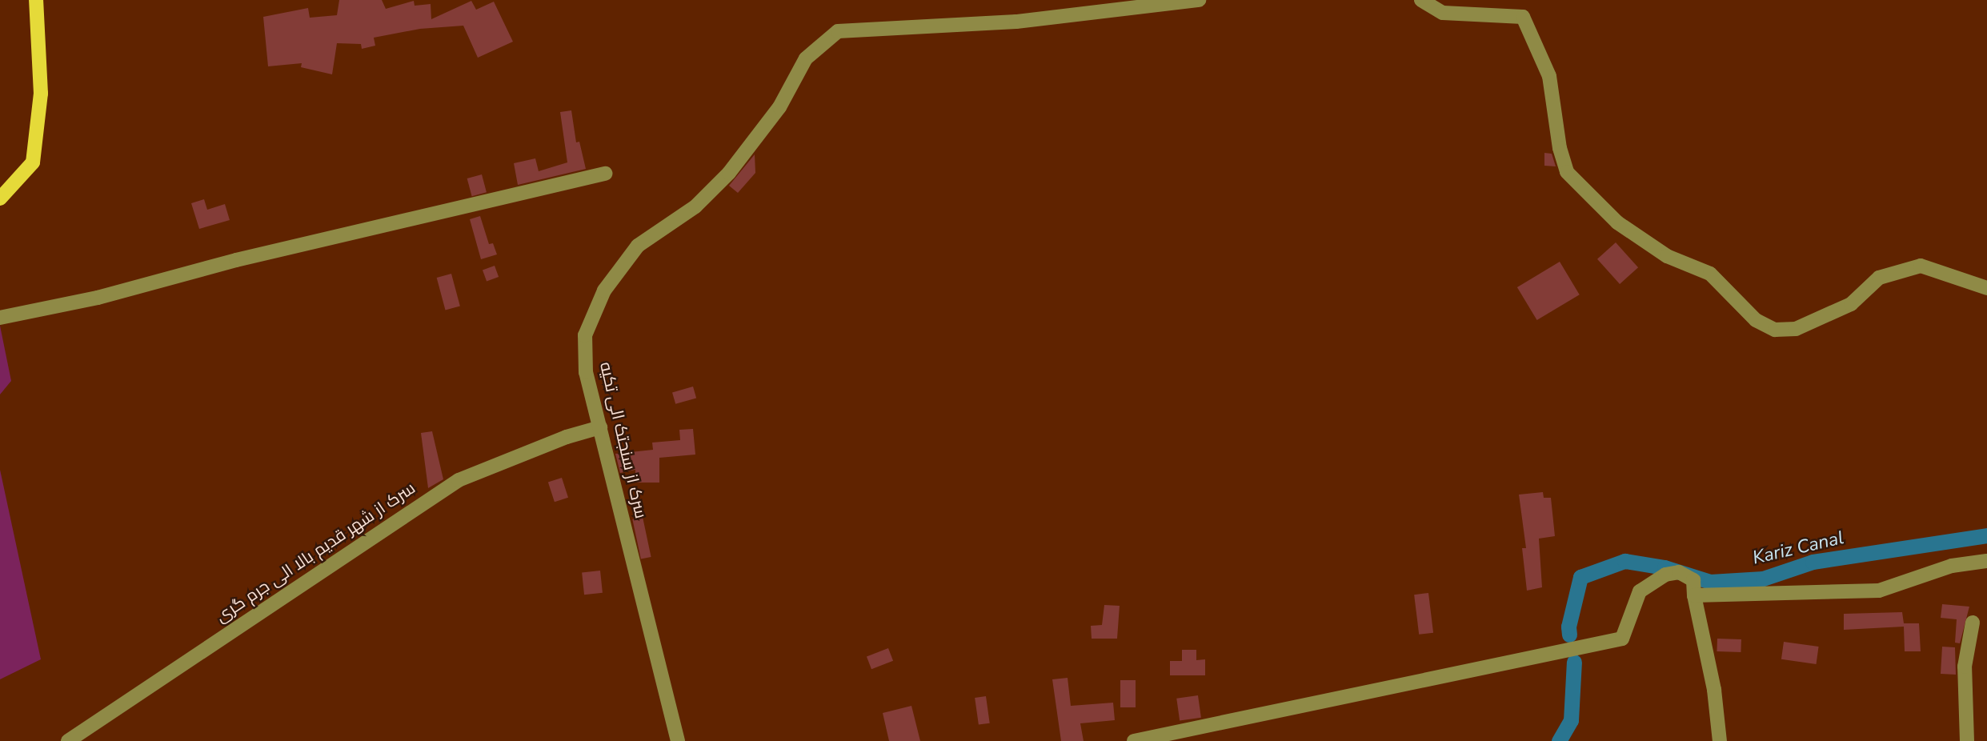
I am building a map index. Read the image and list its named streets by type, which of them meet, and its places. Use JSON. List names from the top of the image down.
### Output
{
  "streets": {
    "street": ["سرک از سنجتک الی تکیه", "سرک از شهر قدیم بالا الی جرم گری"]
  },
  "crossings": [
    ["سرک از سنجتک الی تکیه", "سرک از شهر قدیم بالا الی جرم گری"]
  ],
  "water": ["Kariz Canal"]
}
